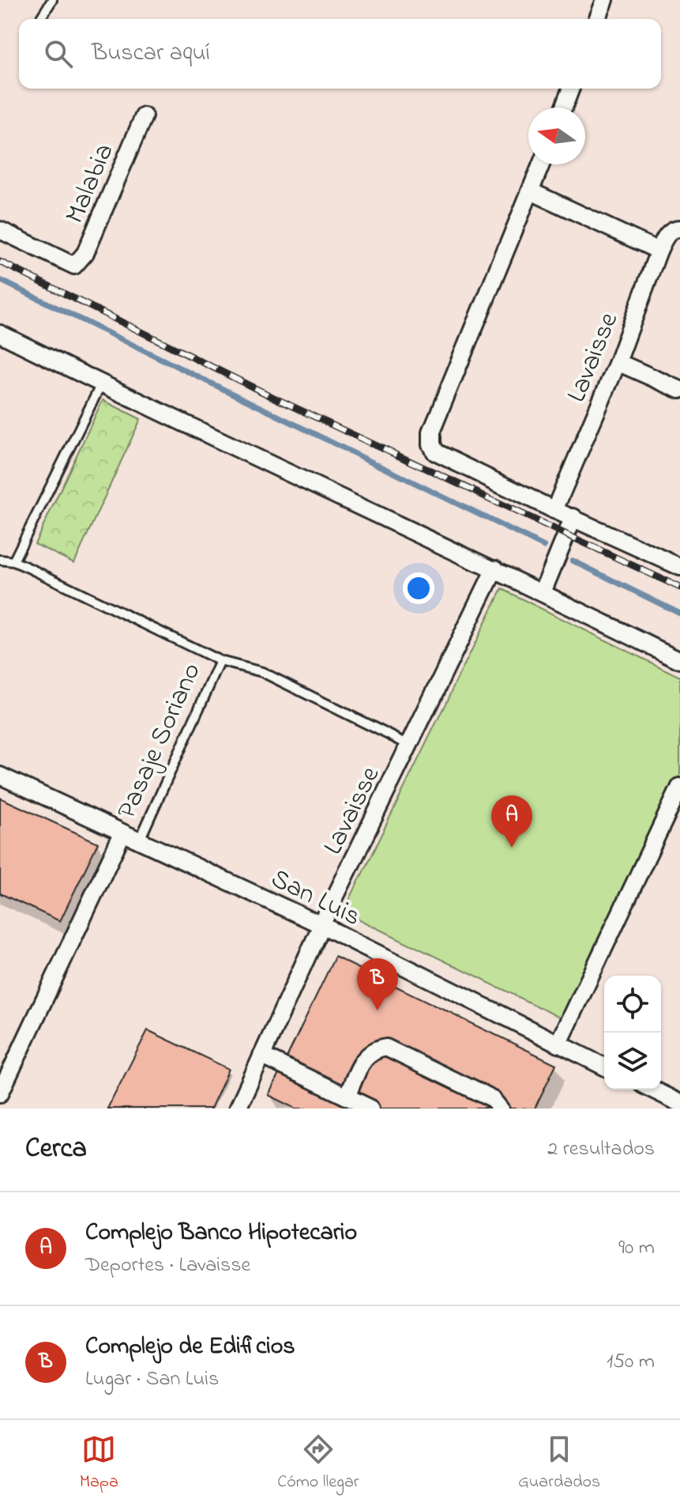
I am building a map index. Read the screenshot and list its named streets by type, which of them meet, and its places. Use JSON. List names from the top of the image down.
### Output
{
  "streets": {
    "street": [
      "Malabia",
      "Lavaisse",
      "Pasaje Soriano",
      "San Luis"
    ]
  },
  "crossings": [
    ["Lavaisse", "San Luis"],
    ["Pasaje Soriano", "San Luis"]
  ],
  "north": "left",
  "page": {
    "search": "Buscar aquí",
    "pins": ["A", "B"],
    "heading": ["Cerca", "2 resultados"],
    "list": [
      {
        "mark": "A",
        "name": "Complejo Banco Hipotecario",
        "note": "Deportes · Lavaisse",
        "value": "90 m"
      },
      {
        "mark": "B",
        "name": "Complejo de Edificios",
        "note": "Lugar · San Luis",
        "value": "150 m"
      }
    ],
    "nav": ["Mapa", "Cómo llegar", "Guardados"]
  }
}
